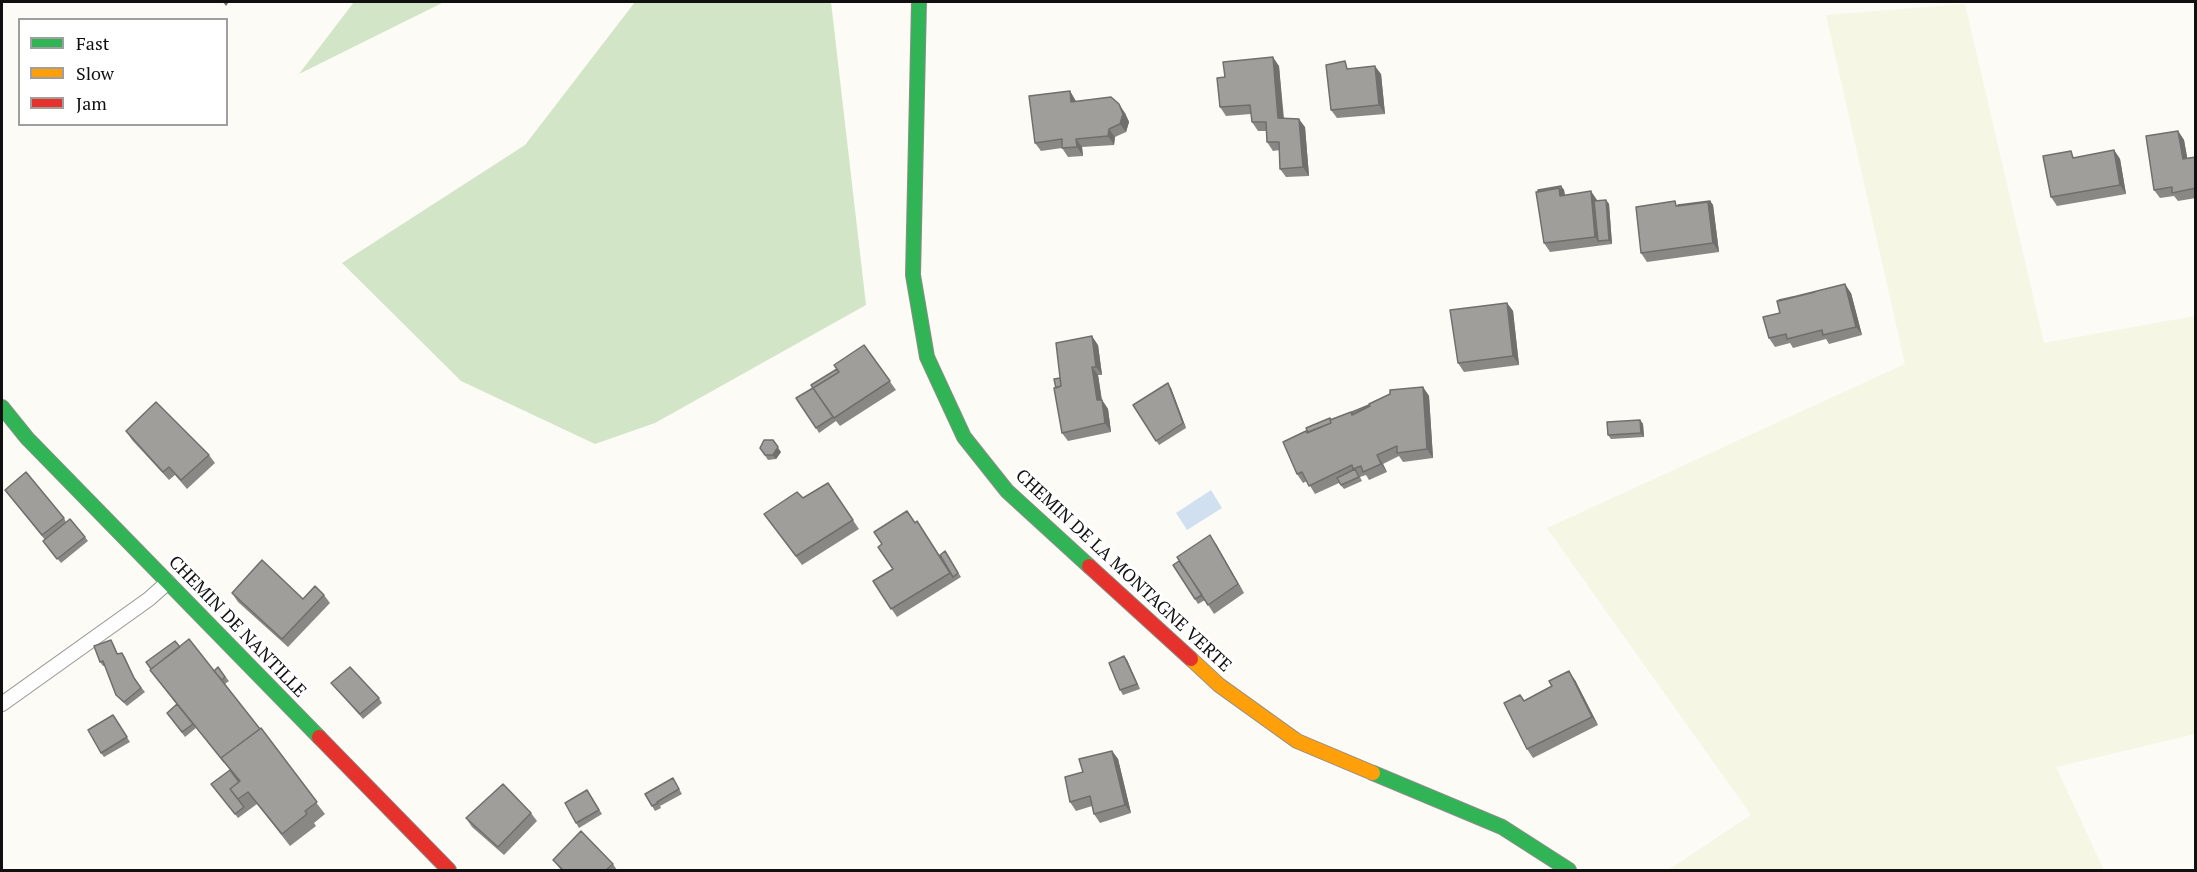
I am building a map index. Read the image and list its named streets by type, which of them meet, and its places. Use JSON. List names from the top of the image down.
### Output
{
  "streets": {
    "street": ["CHEMIN DE LA MONTAGNE VERTE", "CHEMIN DE NANTILLE"]
  },
  "legend": ["Fast", "Slow", "Jam"]
}
